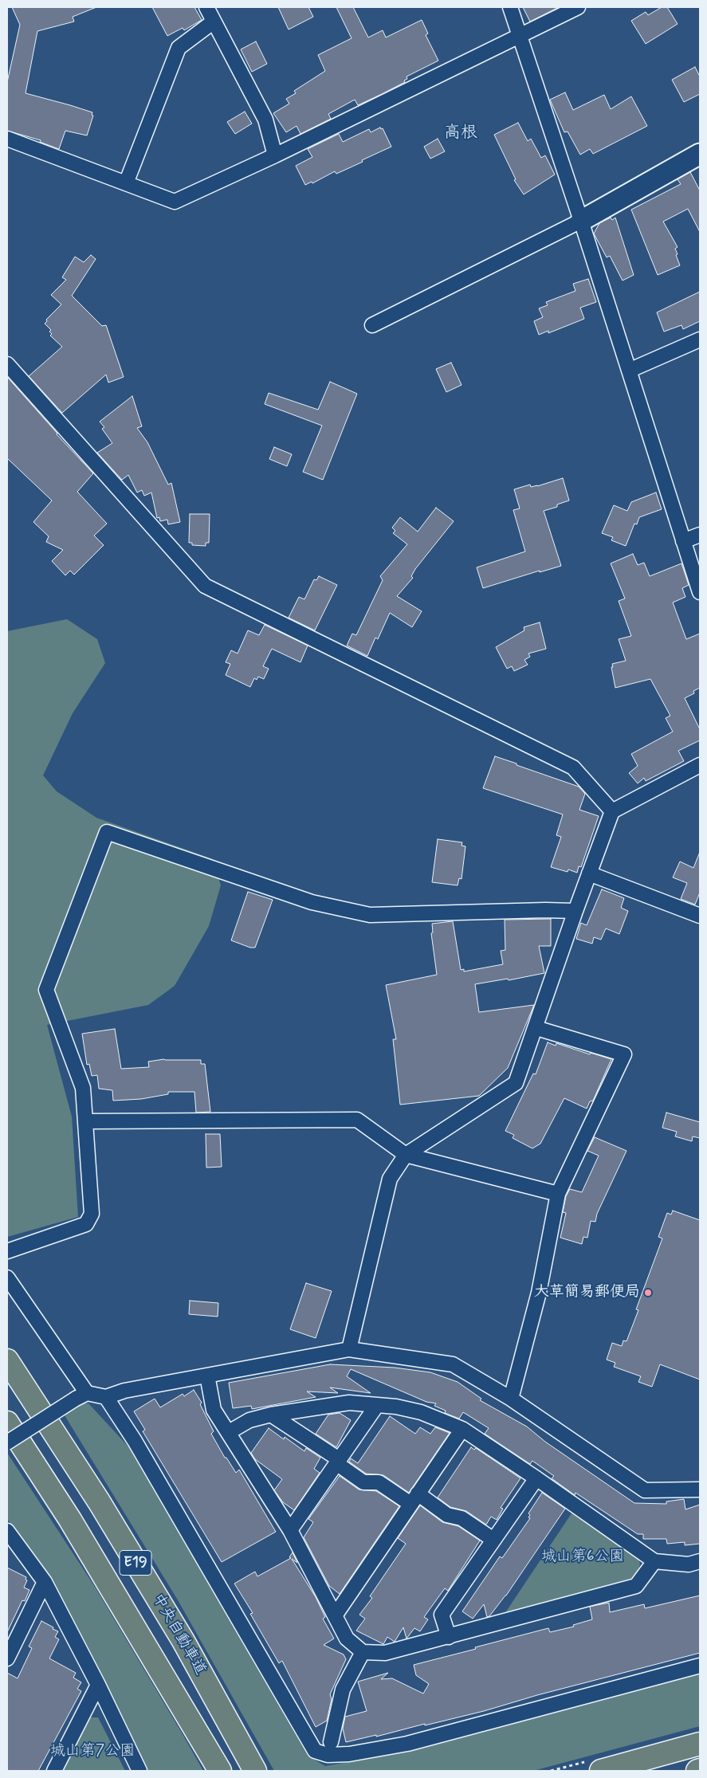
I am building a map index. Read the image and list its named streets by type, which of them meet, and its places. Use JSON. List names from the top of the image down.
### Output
{
  "streets": {
    "highway": ["E19", "中央自動車道"]
  },
  "districts": ["高根"],
  "parks": ["城山第6公園", "城山第7公園"],
  "places": ["大草簡易郵便局"]
}
